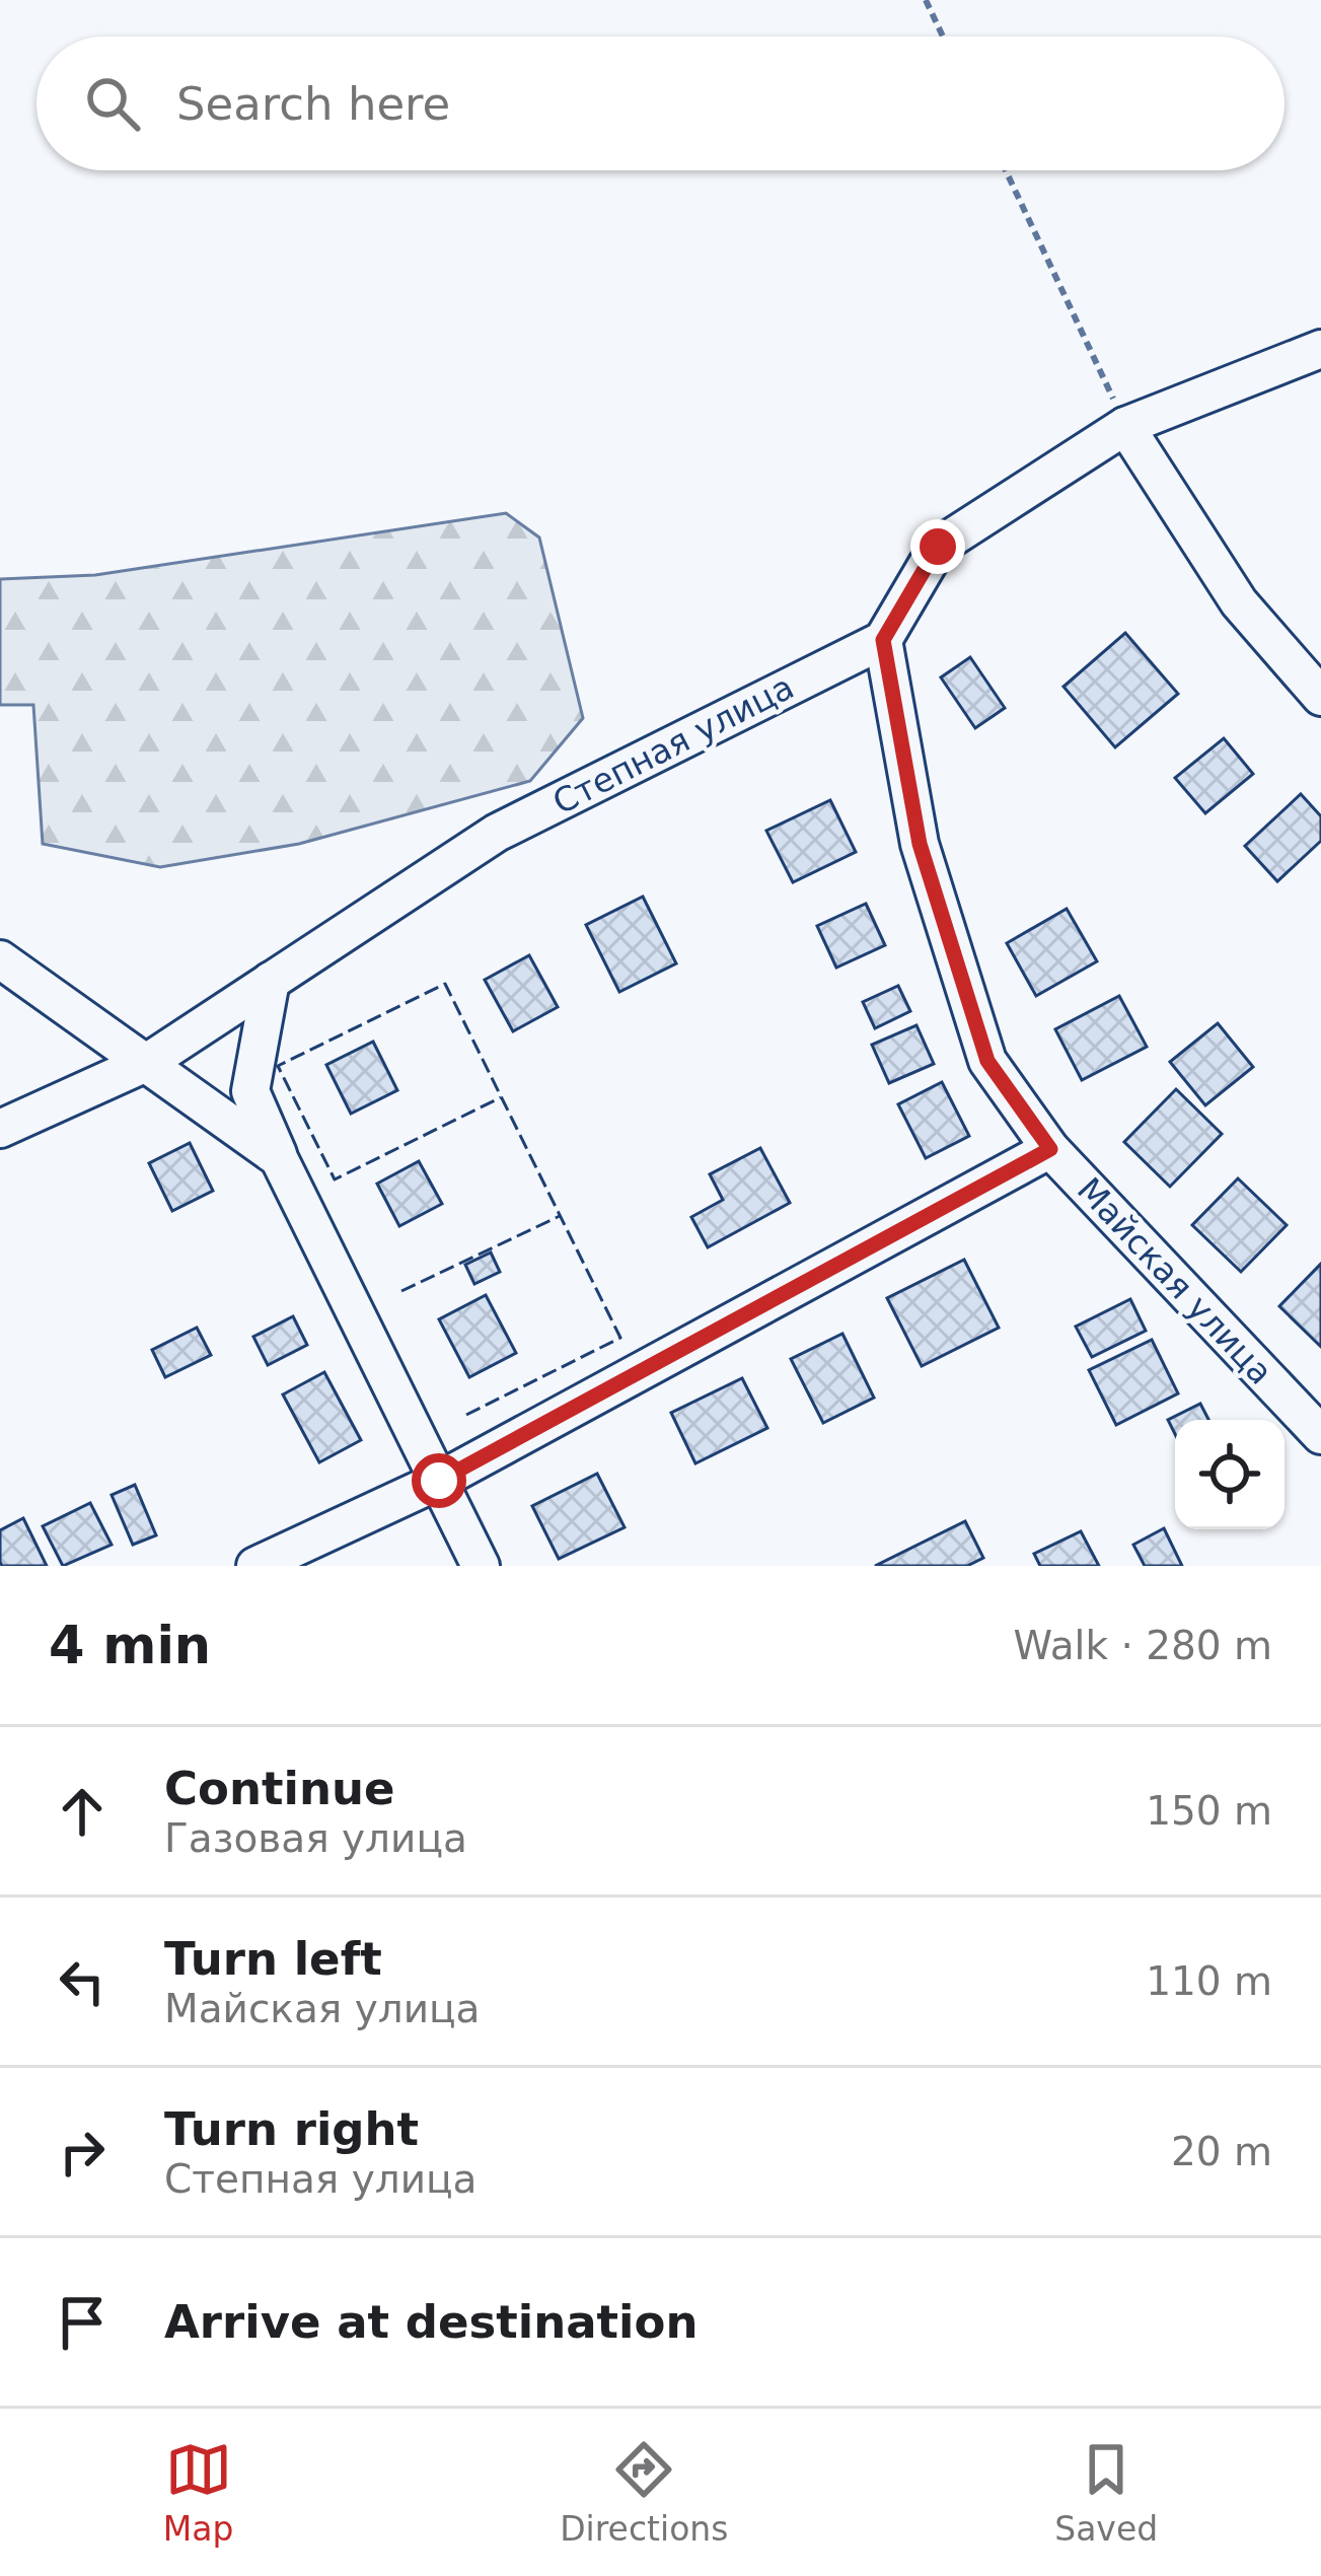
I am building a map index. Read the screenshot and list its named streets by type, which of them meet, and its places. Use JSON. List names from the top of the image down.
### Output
{
  "streets": {
    "street": ["Степная улица", "Майская улица"]
  },
  "crossings": [
    ["Степная улица", "Майская улица"]
  ],
  "page": {
    "search": "Search here",
    "heading": ["4 min", "Walk · 280 m"],
    "list": [
      ["Continue", "Газовая улица", "150 m"],
      ["Turn left", "Майская улица", "110 m"],
      ["Turn right", "Степная улица", "20 m"],
      "Arrive at destination"
    ],
    "nav": ["Map", "Directions", "Saved"]
  }
}
